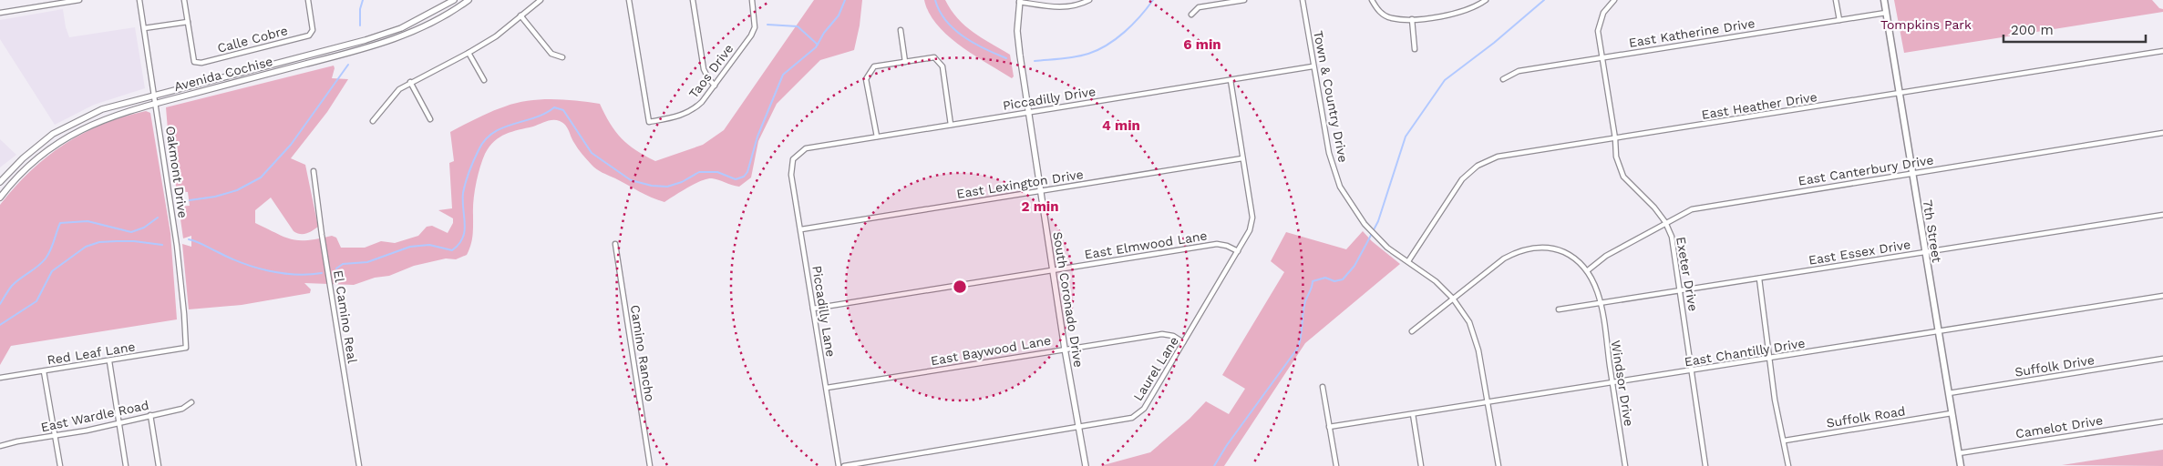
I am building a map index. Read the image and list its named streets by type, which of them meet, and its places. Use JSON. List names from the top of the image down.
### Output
{
  "streets": {
    "main road": ["7th Street"],
    "street": [
      "East Katherine Drive",
      "Calle Cobre",
      "Taos Drive",
      "Avenida Cochise",
      "Town & Country Drive",
      "Piccadilly Drive",
      "East Heather Drive",
      "East Canterbury Drive",
      "Oakmont Drive",
      "East Lexington Drive",
      "East Elmwood Lane",
      "East Essex Drive",
      "Exeter Drive",
      "South Coronado Drive",
      "Piccadilly Lane",
      "El Camino Real",
      "East Baywood Lane",
      "East Chantilly Drive",
      "Red Leaf Lane",
      "Camino Rancho",
      "Suffolk Drive",
      "Laurel Lane",
      "Windsor Drive",
      "East Wardle Road",
      "Suffolk Road",
      "Camelot Drive"
    ]
  },
  "crossings": [
    ["East Katherine Drive", "7th Street"],
    ["East Katherine Drive", "Exeter Drive"],
    ["Avenida Cochise", "Oakmont Drive"],
    ["Town & Country Drive", "Piccadilly Drive"],
    ["Town & Country Drive", "East Heather Drive"],
    ["Town & Country Drive", "East Chantilly Drive"],
    ["Piccadilly Drive", "South Coronado Drive"],
    ["Piccadilly Drive", "Piccadilly Lane"],
    ["Piccadilly Drive", "Laurel Lane"],
    ["East Heather Drive", "7th Street"],
    ["East Heather Drive", "Exeter Drive"],
    ["East Canterbury Drive", "7th Street"],
    ["East Canterbury Drive", "Exeter Drive"],
    ["East Canterbury Drive", "Windsor Drive"],
    ["Oakmont Drive", "Red Leaf Lane"],
    ["East Lexington Drive", "South Coronado Drive"],
    ["East Lexington Drive", "Piccadilly Lane"],
    ["East Lexington Drive", "Laurel Lane"],
    ["7th Street", "East Essex Drive"],
    ["7th Street", "East Chantilly Drive"],
    ["7th Street", "Suffolk Drive"],
    ["7th Street", "Suffolk Road"],
    ["7th Street", "Camelot Drive"],
    ["East Elmwood Lane", "South Coronado Drive"],
    ["East Elmwood Lane", "Piccadilly Lane"],
    ["East Elmwood Lane", "Laurel Lane"],
    ["East Essex Drive", "Exeter Drive"],
    ["East Essex Drive", "Windsor Drive"],
    ["Exeter Drive", "East Chantilly Drive"],
    ["South Coronado Drive", "East Baywood Lane"],
    ["South Coronado Drive", "Laurel Lane"],
    ["Piccadilly Lane", "East Baywood Lane"],
    ["East Baywood Lane", "Laurel Lane"],
    ["East Chantilly Drive", "Windsor Drive"]
  ],
  "parks": ["Tompkins Park"],
  "scale_bar": "200 m",
  "rings": ["6 min", "4 min", "2 min"]
}
